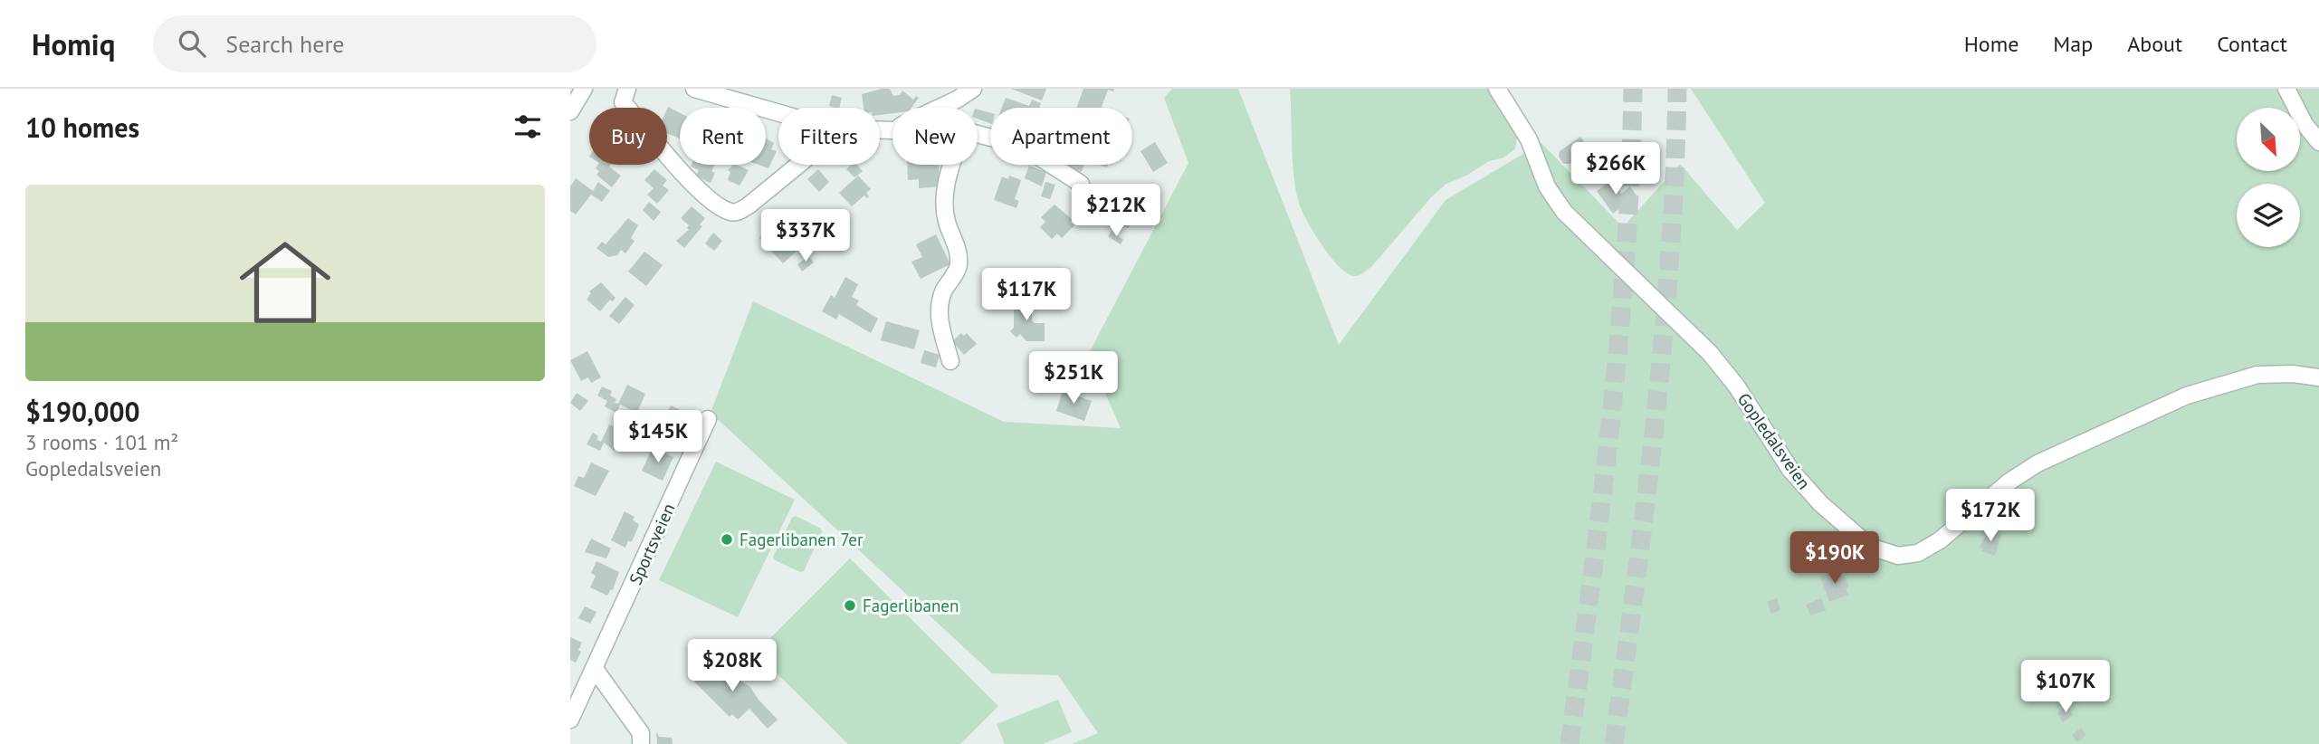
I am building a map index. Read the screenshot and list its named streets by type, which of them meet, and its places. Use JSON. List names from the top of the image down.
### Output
{
  "streets": {
    "street": ["Gopledalsveien", "Sportsveien"]
  },
  "places": ["Fagerlibanen 7er", "Fagerlibanen"],
  "north": "bottom right",
  "page": {
    "header": "Homiq",
    "search": "Search here",
    "nav": [
      "Home",
      "Map",
      "About",
      "Contact"
    ],
    "heading": "10 homes",
    "chip": [
      "Buy",
      "Rent",
      "Filters",
      "New",
      "Apartment"
    ],
    "price": [
      "$266K",
      "$212K",
      "$337K",
      "$117K",
      "$251K",
      "$145K",
      "$172K",
      "$190K",
      "$208K",
      "$107K"
    ],
    "list": [
      {
        "name": "$190,000",
        "note": "3 rooms · 101 m² · Gopledalsveien"
      }
    ]
  }
}
